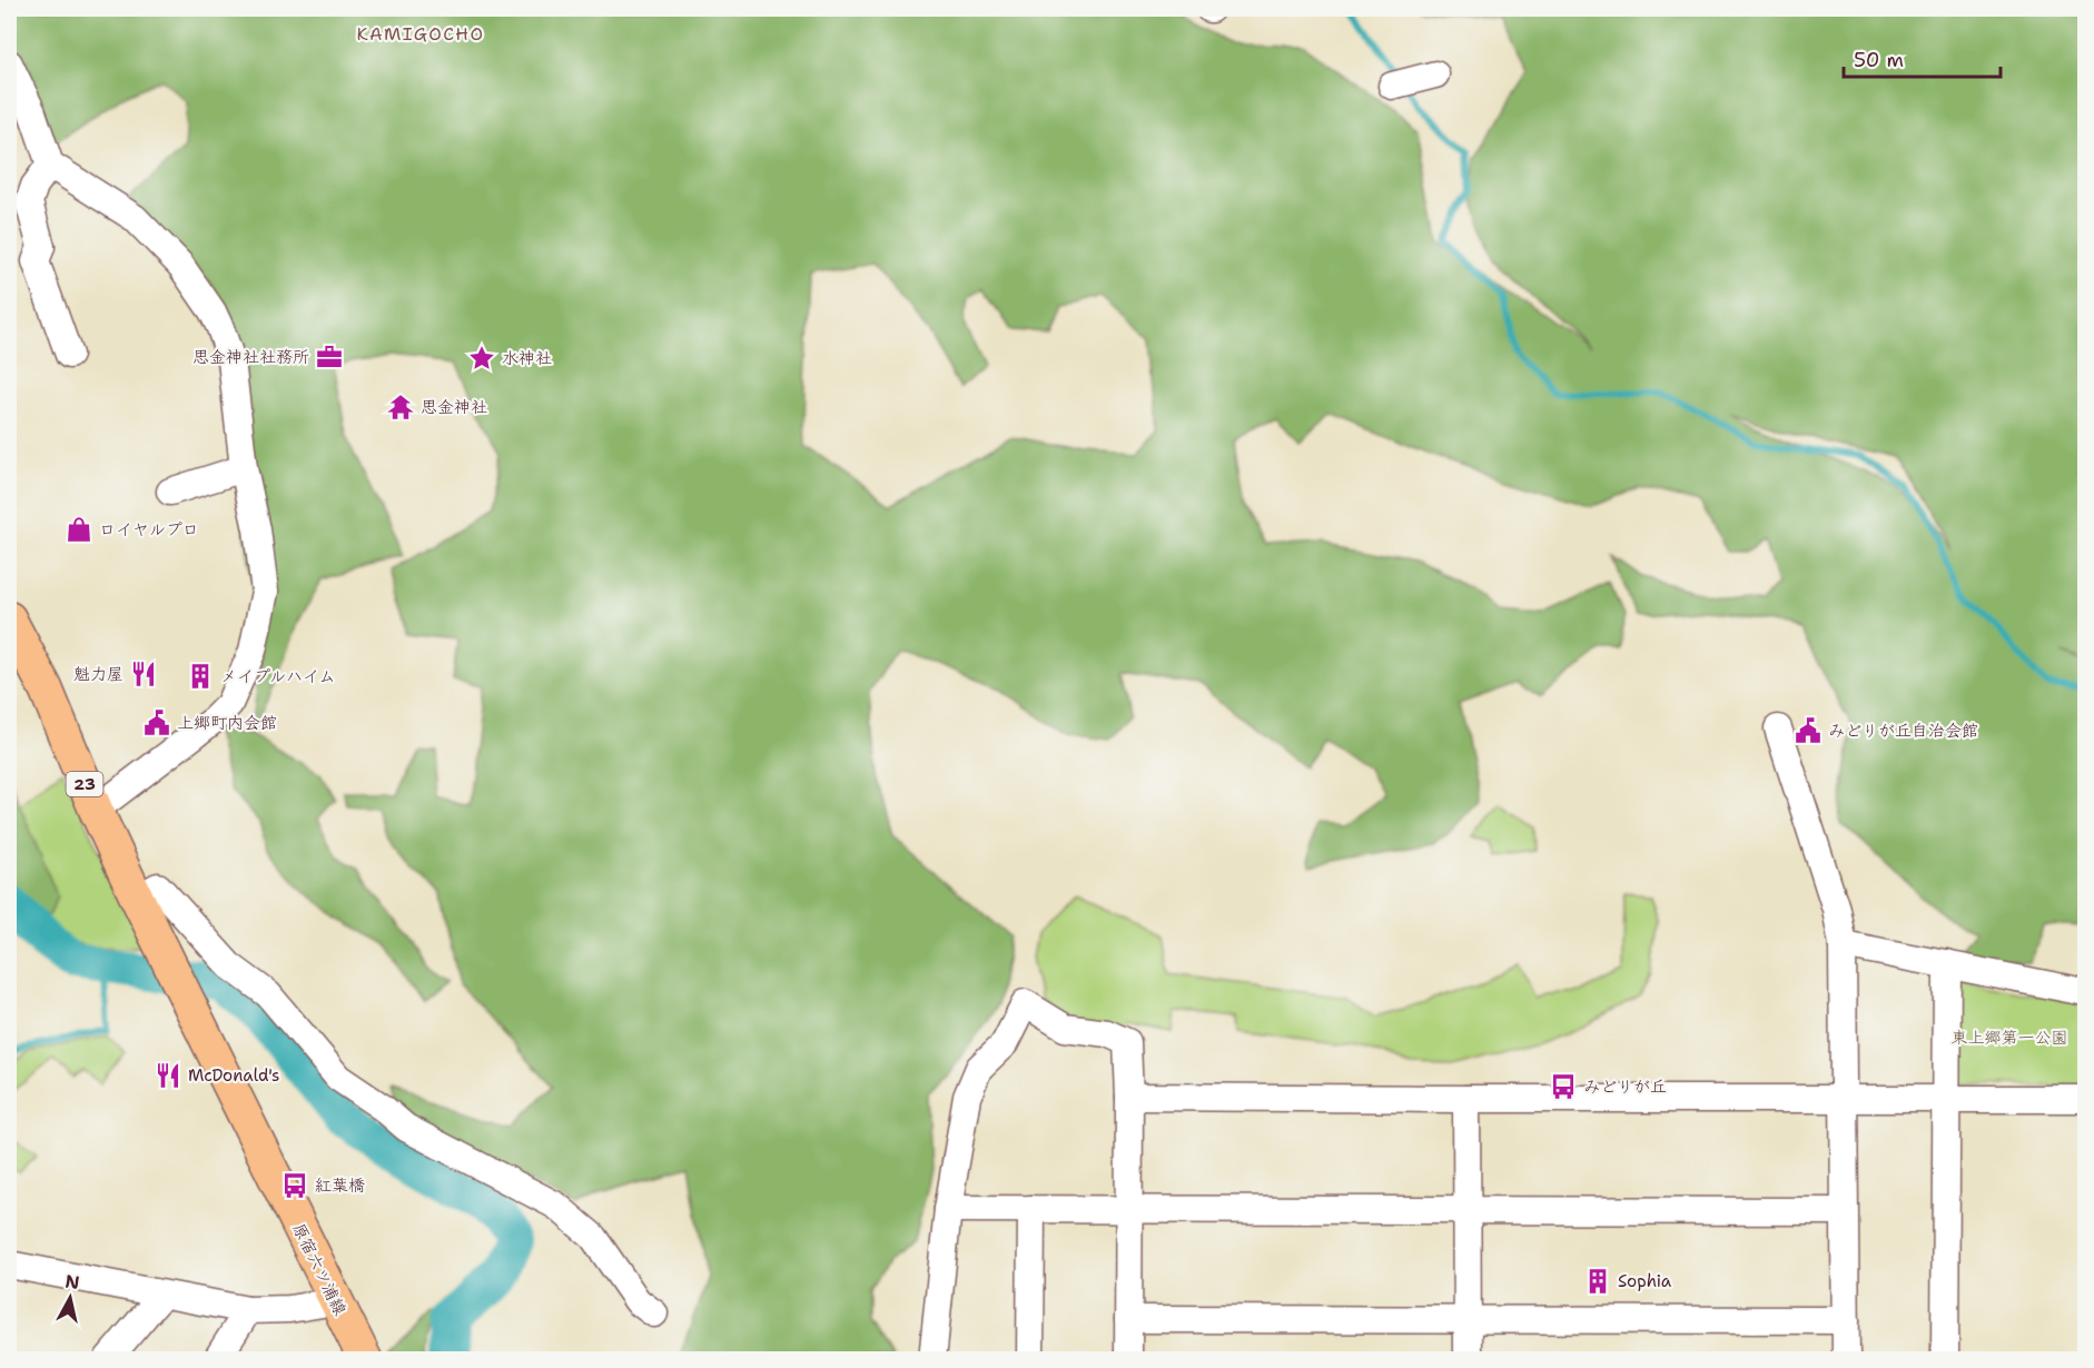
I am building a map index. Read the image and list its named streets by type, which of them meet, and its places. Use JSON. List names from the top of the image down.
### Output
{
  "streets": {
    "main road": ["23", "原宿六ツ浦線"]
  },
  "crossings": [
    ["23", "原宿六ツ浦線"]
  ],
  "districts": ["KAMIGOCHO"],
  "parks": ["東上郷第一公園"],
  "places": {
    "office": ["思金神社社務所"],
    "place": ["水神社"],
    "temple": ["思金神社"],
    "shop": ["ロイヤルプロ"],
    "restaurant": ["魁力屋", "McDonald's"],
    "building": ["メイプルハイム", "Sophia"],
    "public building": ["上郷町内会館", "みどりが丘自治会館"],
    "bus stop": ["みどりが丘", "紅葉橋"]
  },
  "scale_bar": "50 m",
  "north": "top"
}
